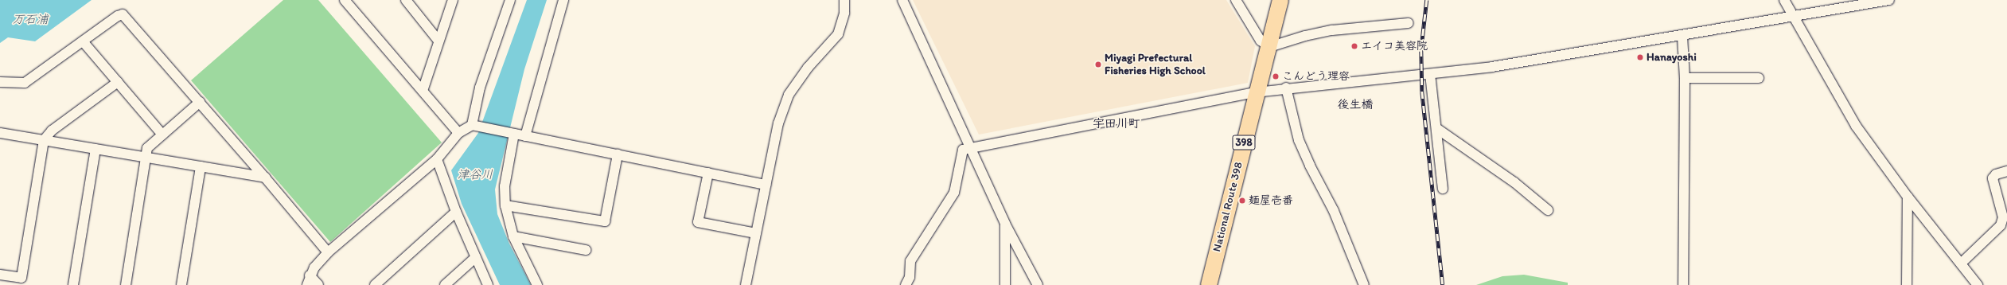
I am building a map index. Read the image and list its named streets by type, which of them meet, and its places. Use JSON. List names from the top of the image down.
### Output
{
  "streets": {
    "highway": ["398", "National Route 398"]
  },
  "districts": ["後生橋", "宇田川町"],
  "water": ["万石浦", "津谷川"],
  "places": [
    "エイコ美容院",
    "Hanayoshi",
    "Miyagi Prefectural Fisheries High School",
    "こんどう理容",
    "麺屋壱番"
  ]
}
